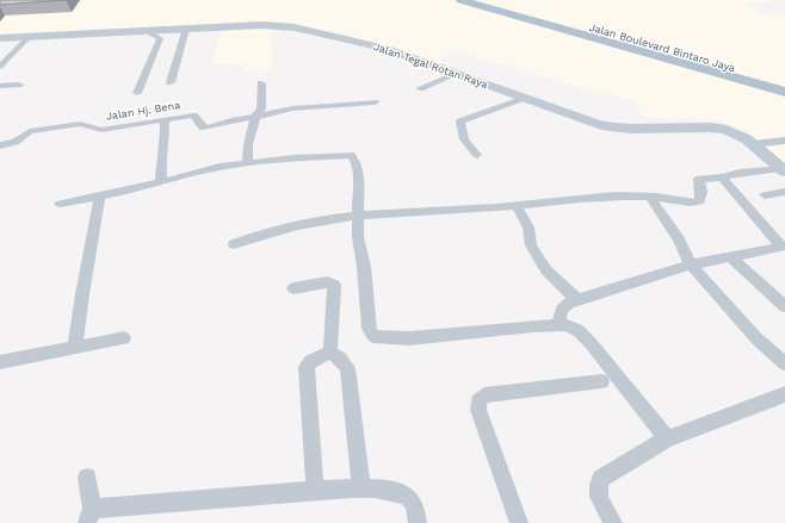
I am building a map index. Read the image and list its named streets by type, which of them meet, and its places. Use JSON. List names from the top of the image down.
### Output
{
  "streets": {
    "main road": ["Jalan Boulevard Bintaro Jaya", "Jalan Tegal Rotan Raya"],
    "street": ["Jalan Hj. Bena"]
  }
}
